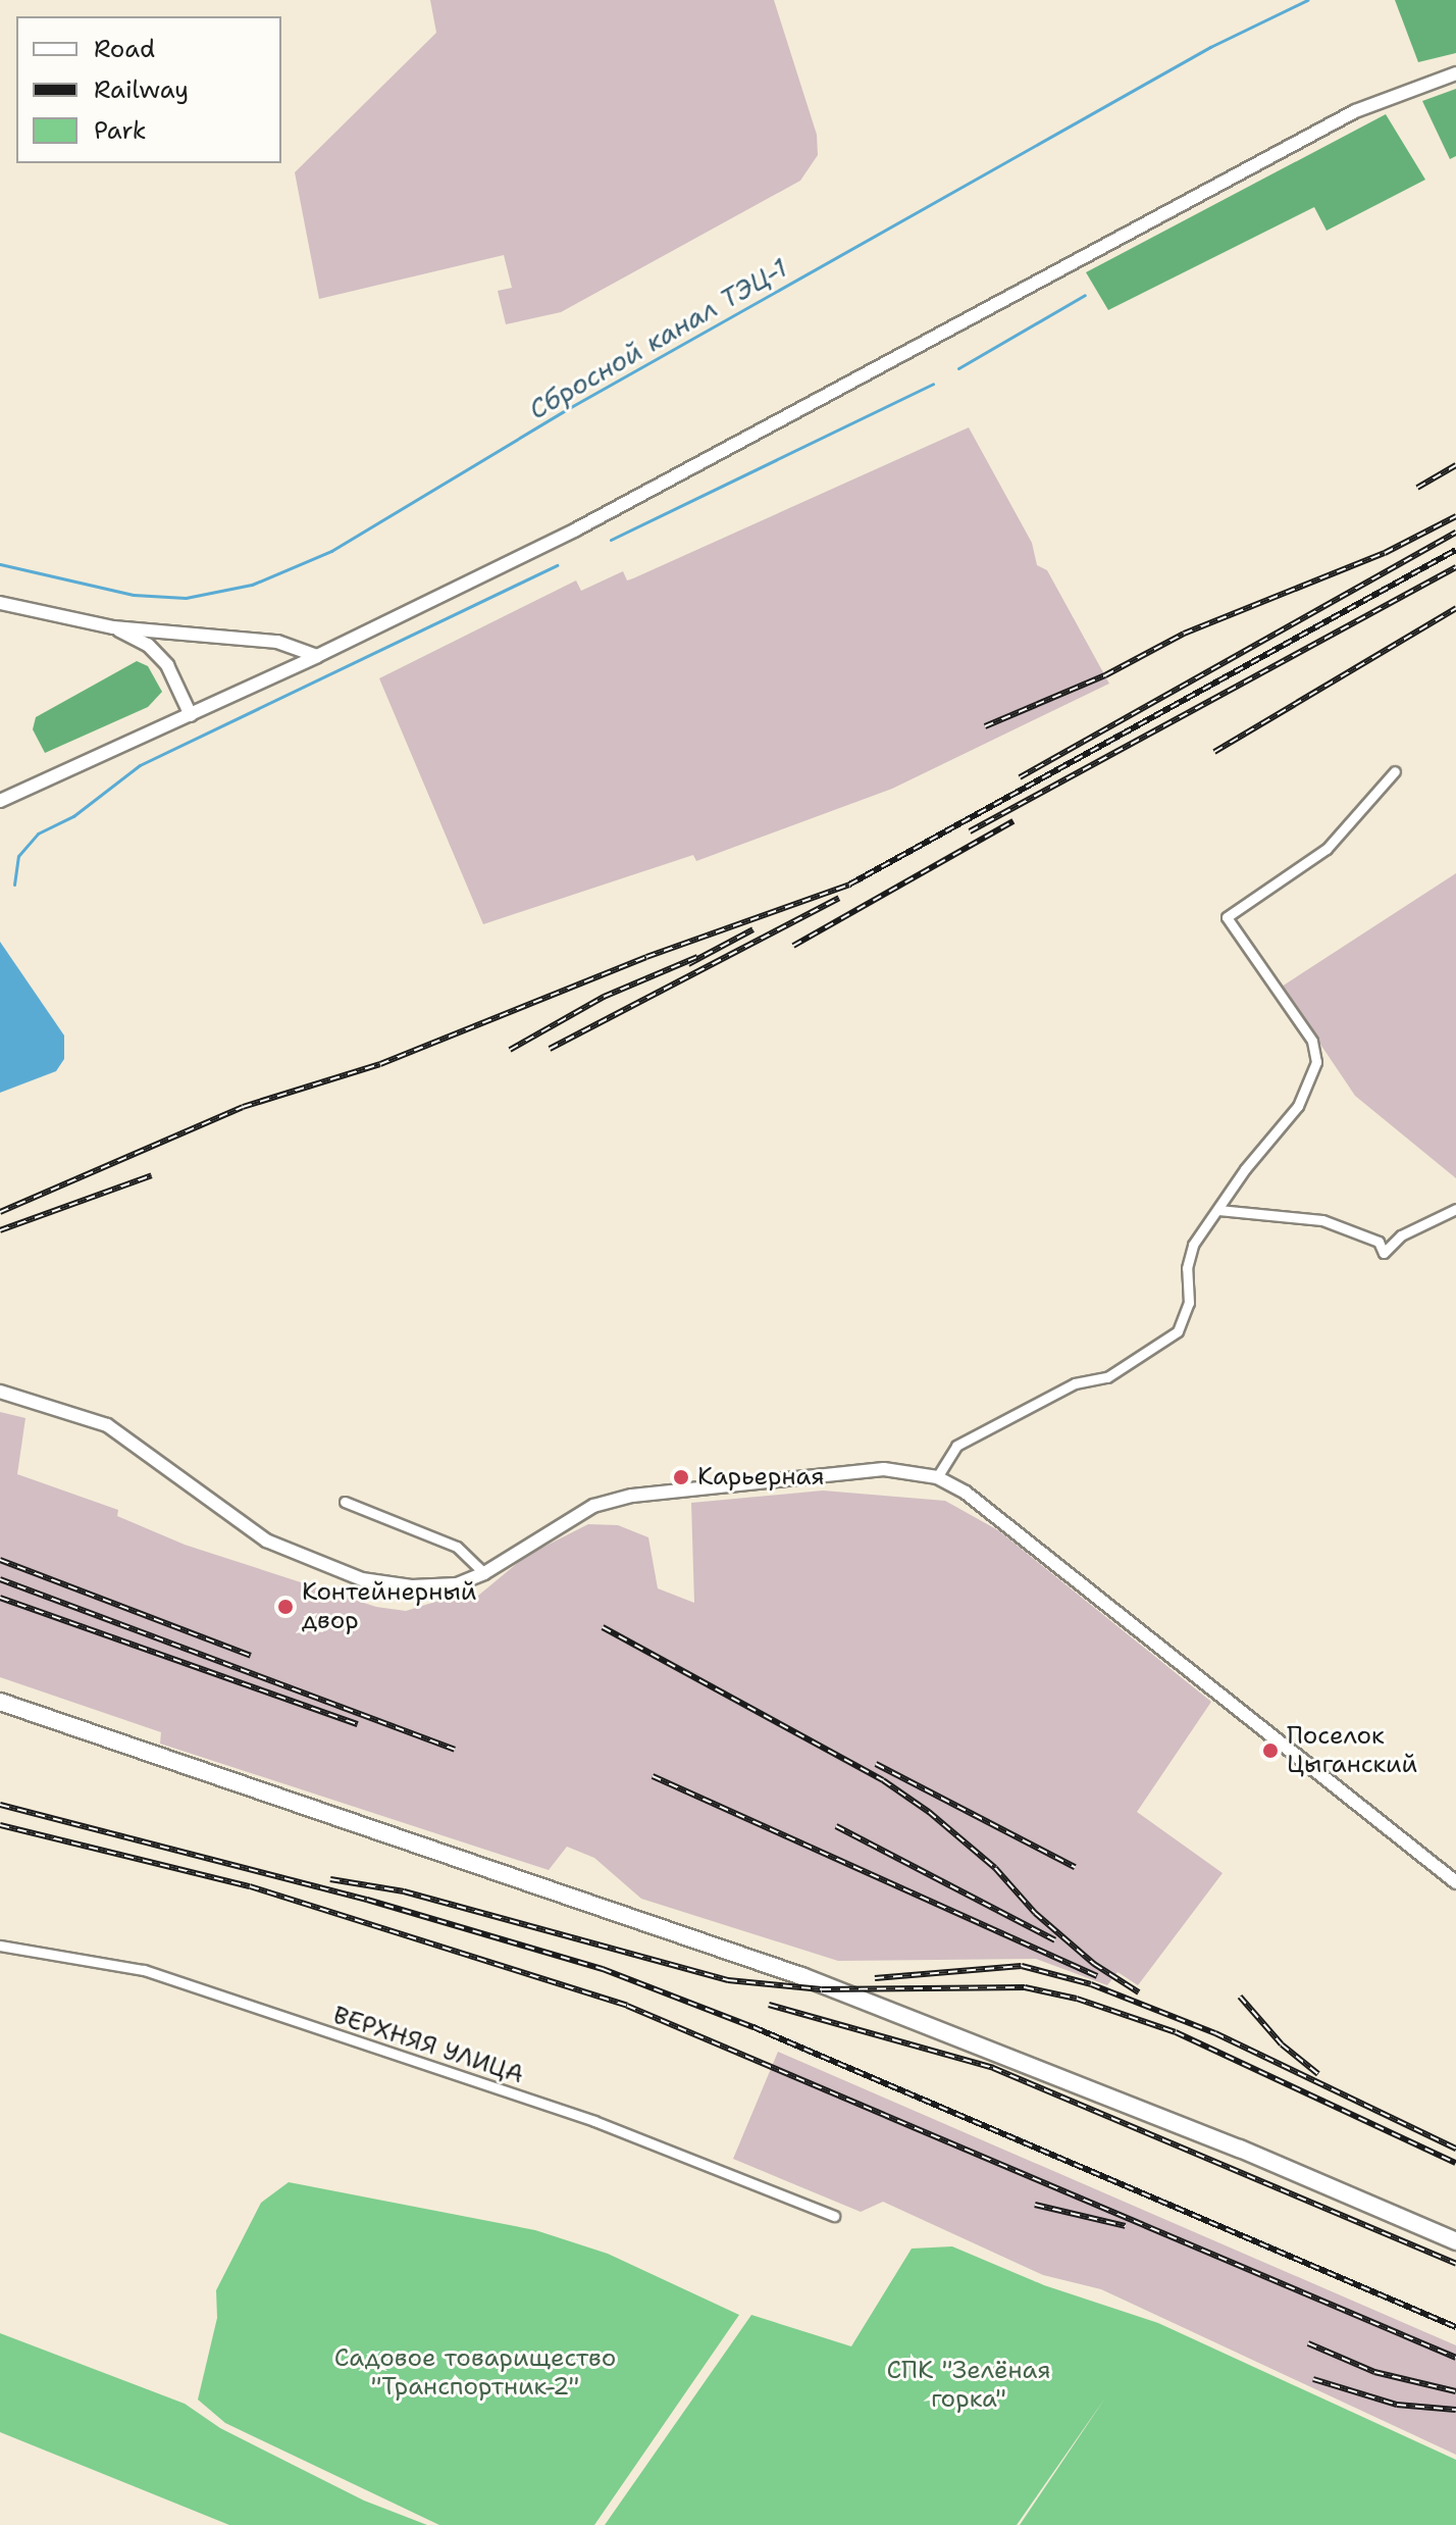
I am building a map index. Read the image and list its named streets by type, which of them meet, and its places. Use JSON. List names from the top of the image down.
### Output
{
  "streets": {
    "street": ["ВЕРХНЯЯ УЛИЦА"]
  },
  "water": ["Сбросной канал ТЭЦ-1"],
  "parks": ["Садовое товарищество \"Транспортник-2\"", "СПК \"Зелёная горка\""],
  "places": ["Карьерная", "Контейнерный двор", "Поселок Цыганский"],
  "legend": ["Road", "Railway", "Park"]
}
